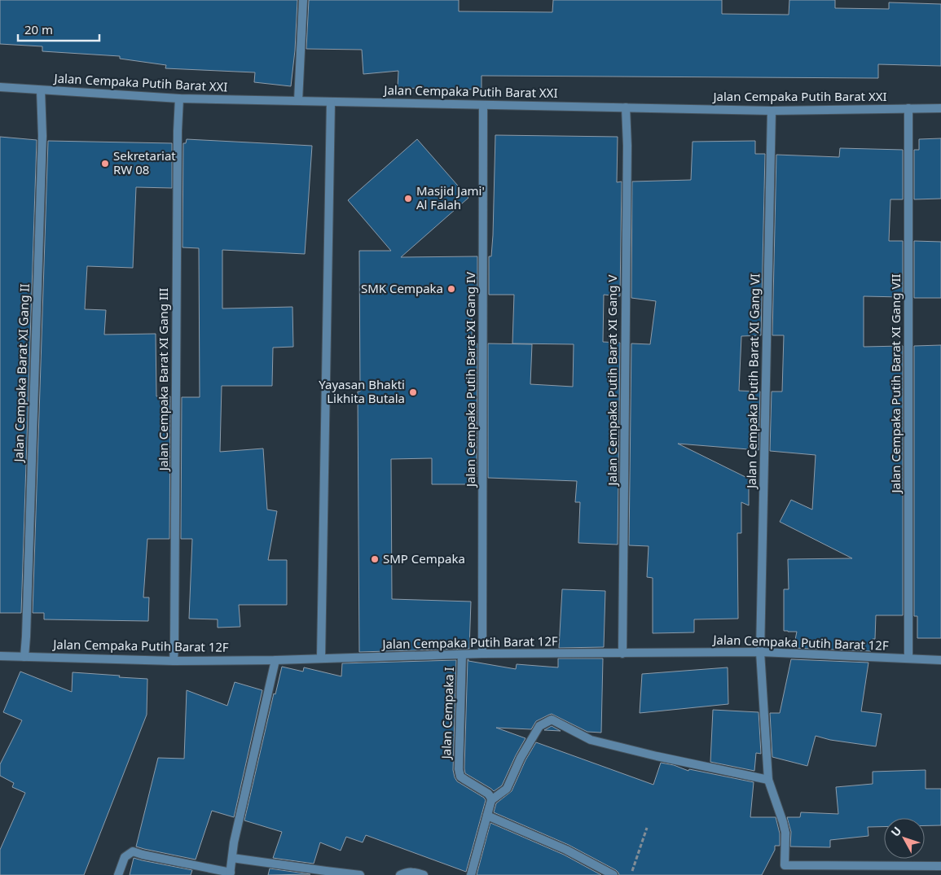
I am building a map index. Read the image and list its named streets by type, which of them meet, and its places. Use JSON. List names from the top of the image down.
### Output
{
  "streets": {
    "street": [
      "Jalan Cempaka Putih Barat XXI",
      "Jalan Cempaka Barat XI Gang II",
      "Jalan Cempaka Barat XI Gang III",
      "Jalan Cempaka Putih Barat XI Gang IV",
      "Jalan Cempaka Putih Barat XI Gang V",
      "Jalan Cempaka Putih Barat XI Gang VI",
      "Jalan Cempaka Putih Barat XI Gang VII",
      "Jalan Cempaka Putih Barat 12F",
      "Jalan Cempaka I"
    ]
  },
  "crossings": [
    ["Jalan Cempaka Putih Barat XXI", "Jalan Cempaka Barat XI Gang II"],
    ["Jalan Cempaka Putih Barat XXI", "Jalan Cempaka Barat XI Gang III"],
    ["Jalan Cempaka Putih Barat XXI", "Jalan Cempaka Putih Barat XI Gang IV"],
    ["Jalan Cempaka Putih Barat XXI", "Jalan Cempaka Putih Barat XI Gang V"],
    ["Jalan Cempaka Putih Barat XXI", "Jalan Cempaka Putih Barat XI Gang VI"],
    ["Jalan Cempaka Putih Barat XXI", "Jalan Cempaka Putih Barat XI Gang VII"],
    ["Jalan Cempaka Barat XI Gang II", "Jalan Cempaka Putih Barat 12F"],
    ["Jalan Cempaka Barat XI Gang III", "Jalan Cempaka Putih Barat 12F"],
    ["Jalan Cempaka Putih Barat XI Gang IV", "Jalan Cempaka Putih Barat 12F"],
    ["Jalan Cempaka Putih Barat XI Gang V", "Jalan Cempaka Putih Barat 12F"],
    ["Jalan Cempaka Putih Barat XI Gang VI", "Jalan Cempaka Putih Barat 12F"],
    ["Jalan Cempaka Putih Barat XI Gang VII", "Jalan Cempaka Putih Barat 12F"],
    ["Jalan Cempaka Putih Barat 12F", "Jalan Cempaka I"]
  ],
  "places": [
    "Sekretariat RW 08",
    "Masjid Jami' Al Falah",
    "SMK Cempaka",
    "Yayasan Bhakti Likhita Butala",
    "SMP Cempaka"
  ],
  "scale_bar": "20 m",
  "north": "top left"
}
